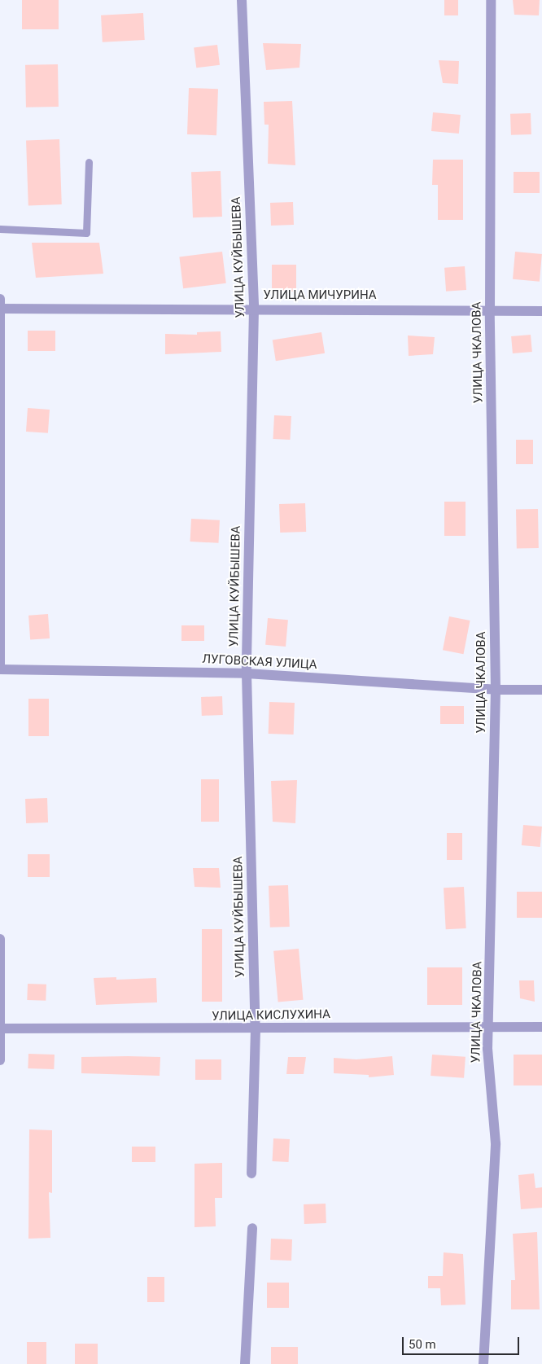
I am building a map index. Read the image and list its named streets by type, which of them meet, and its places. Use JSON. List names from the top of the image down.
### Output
{
  "streets": {
    "street": [
      "УЛИЦА КУЙБЫШЕВА",
      "УЛИЦА МИЧУРИНА",
      "УЛИЦА ЧКАЛОВА",
      "ЛУГОВСКАЯ УЛИЦА",
      "УЛИЦА КИСЛУХИНА"
    ]
  },
  "crossings": [
    ["УЛИЦА КУЙБЫШЕВА", "УЛИЦА МИЧУРИНА"],
    ["УЛИЦА КУЙБЫШЕВА", "ЛУГОВСКАЯ УЛИЦА"],
    ["УЛИЦА КУЙБЫШЕВА", "УЛИЦА КИСЛУХИНА"],
    ["УЛИЦА МИЧУРИНА", "УЛИЦА ЧКАЛОВА"],
    ["УЛИЦА ЧКАЛОВА", "ЛУГОВСКАЯ УЛИЦА"],
    ["УЛИЦА ЧКАЛОВА", "УЛИЦА КИСЛУХИНА"]
  ],
  "scale_bar": "50 m"
}
